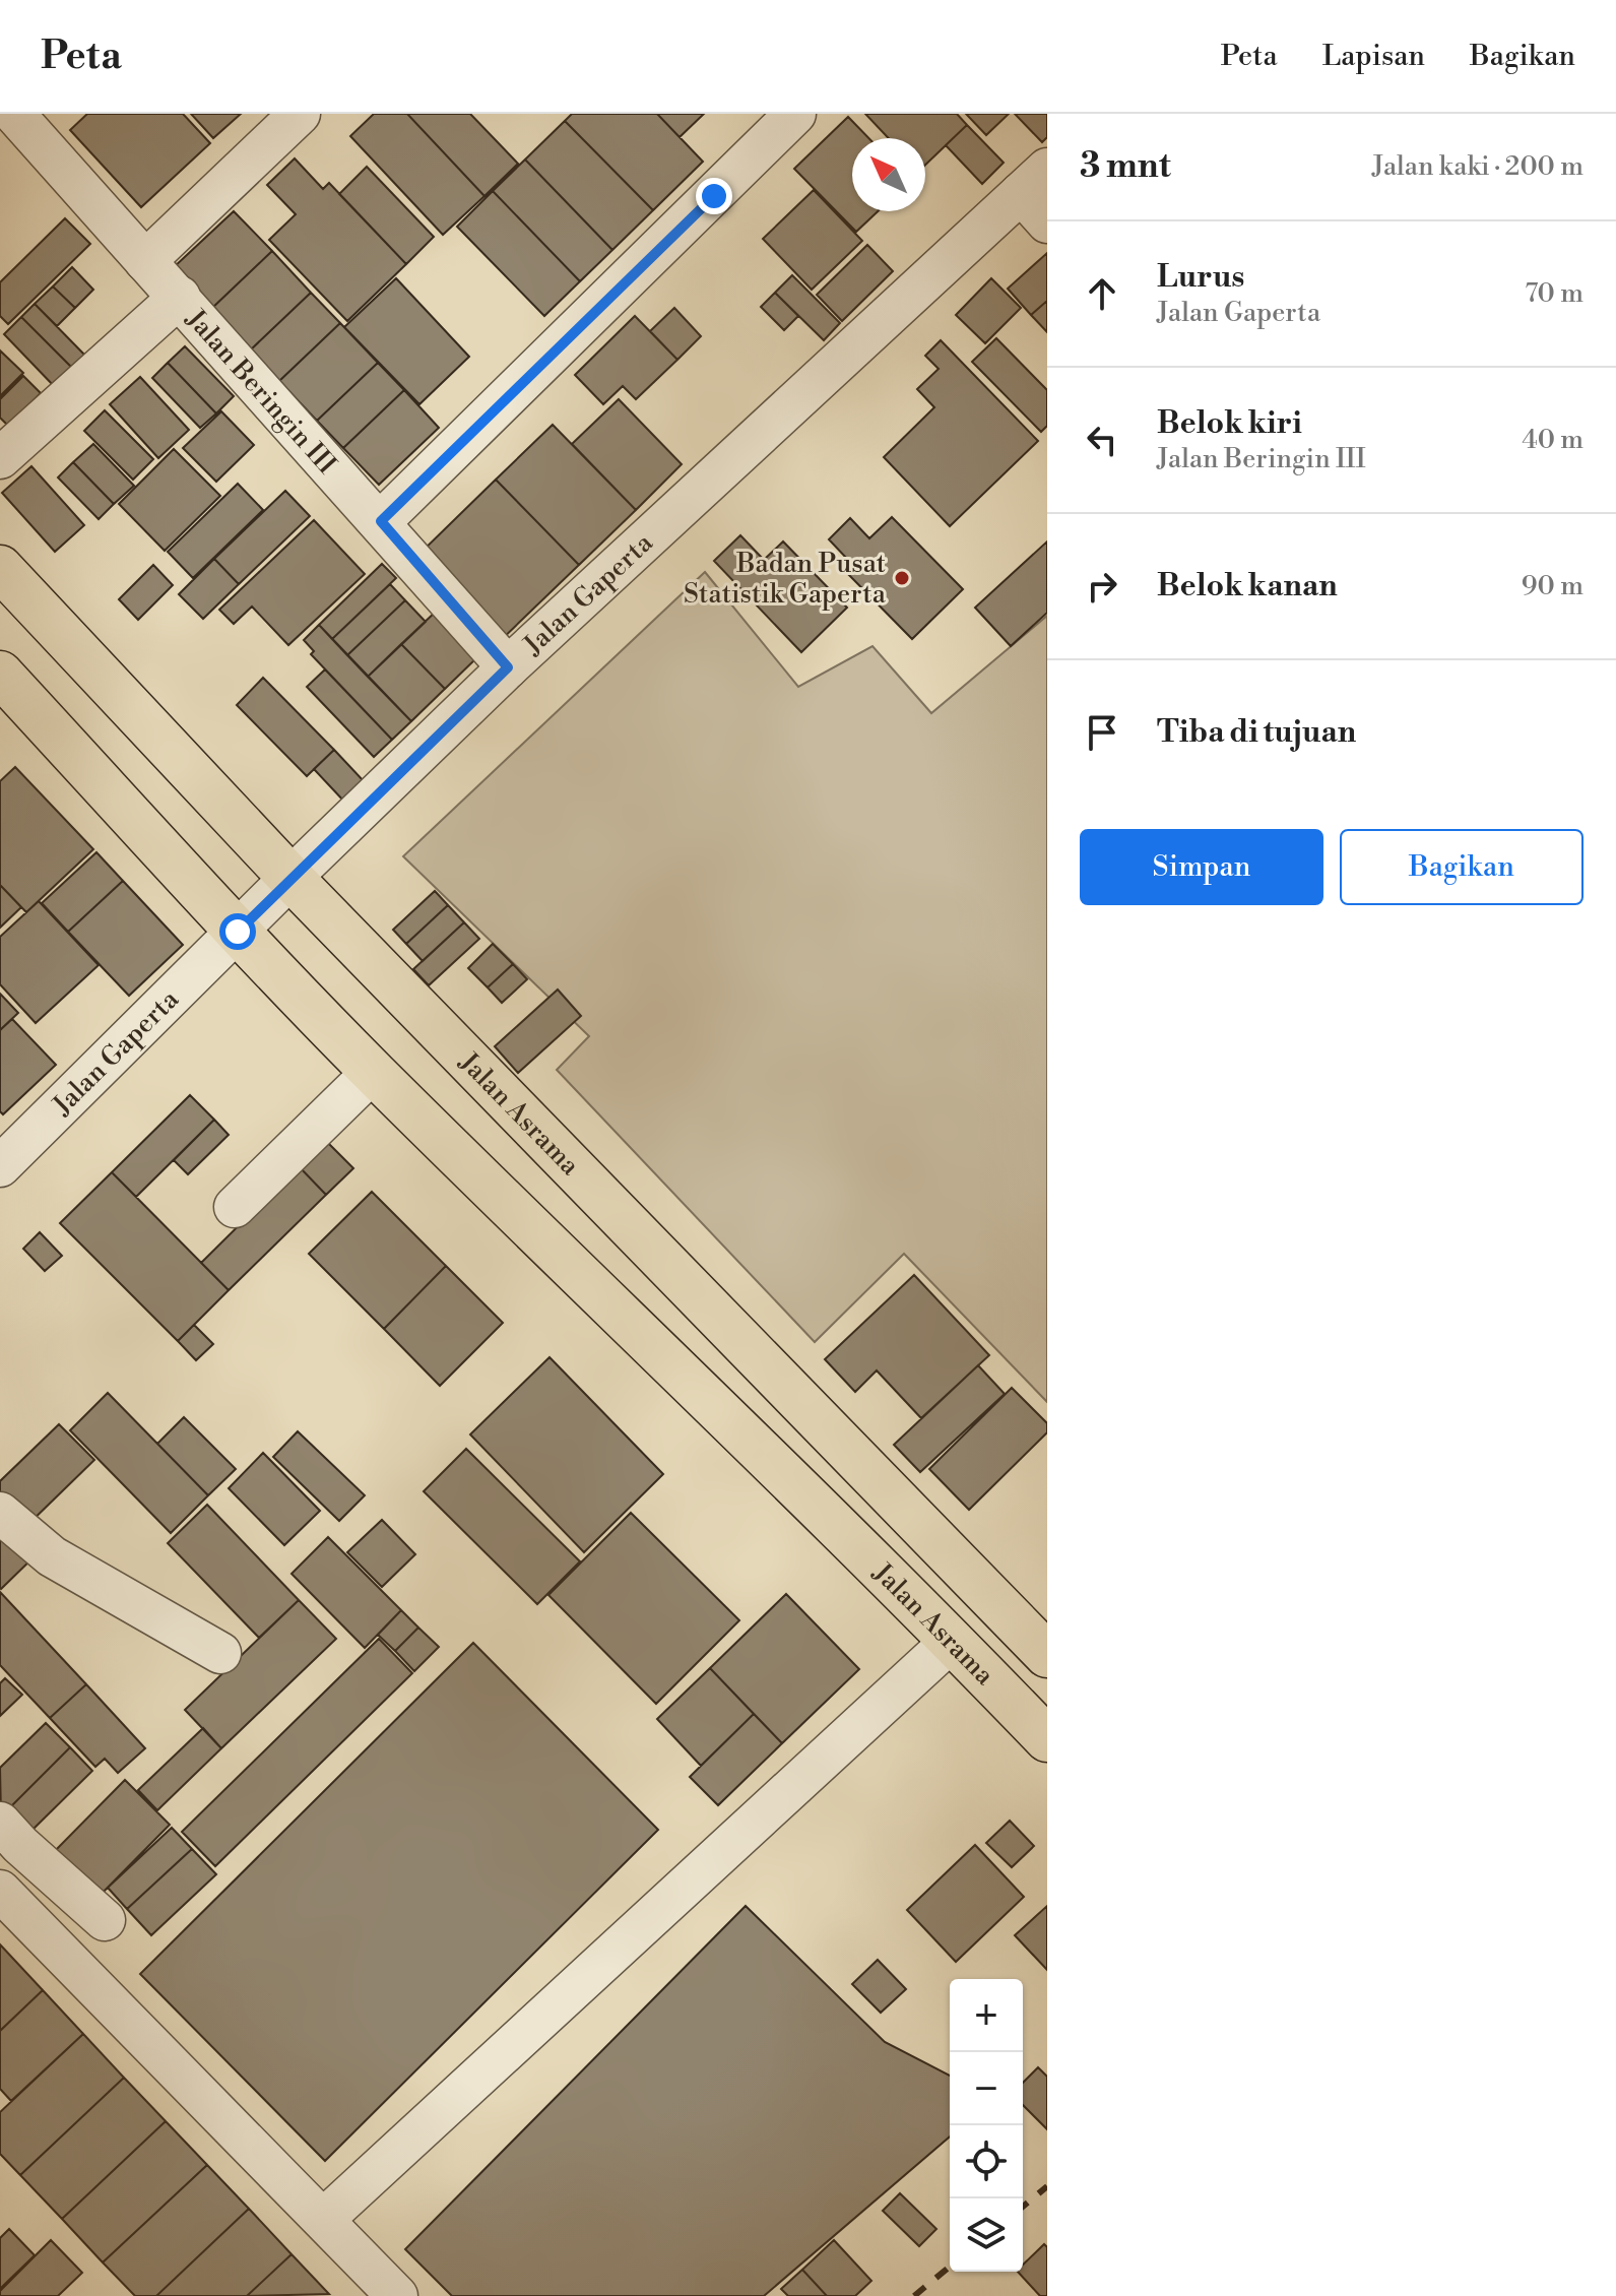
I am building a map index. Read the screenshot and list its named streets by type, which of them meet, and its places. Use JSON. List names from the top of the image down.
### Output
{
  "streets": {
    "highway": ["Jalan Asrama"],
    "street": ["Jalan Beringin III", "Jalan Gaperta"]
  },
  "crossings": [
    ["Jalan Beringin III", "Jalan Gaperta"],
    ["Jalan Gaperta", "Jalan Asrama"]
  ],
  "places": ["Badan Pusat Statistik Gaperta"],
  "north": "top left",
  "page": {
    "header": "Peta",
    "nav": ["Peta", "Lapisan", "Bagikan"],
    "heading": ["3 mnt", "Jalan kaki · 200 m"],
    "list": [
      ["Lurus", "Jalan Gaperta", "70 m"],
      ["Belok kiri", "Jalan Beringin III", "40 m"],
      ["Belok kanan", "90 m"],
      "Tiba di tujuan"
    ],
    "buttons": ["Simpan", "Bagikan"],
    "map_buttons": ["+", "−"]
  }
}
